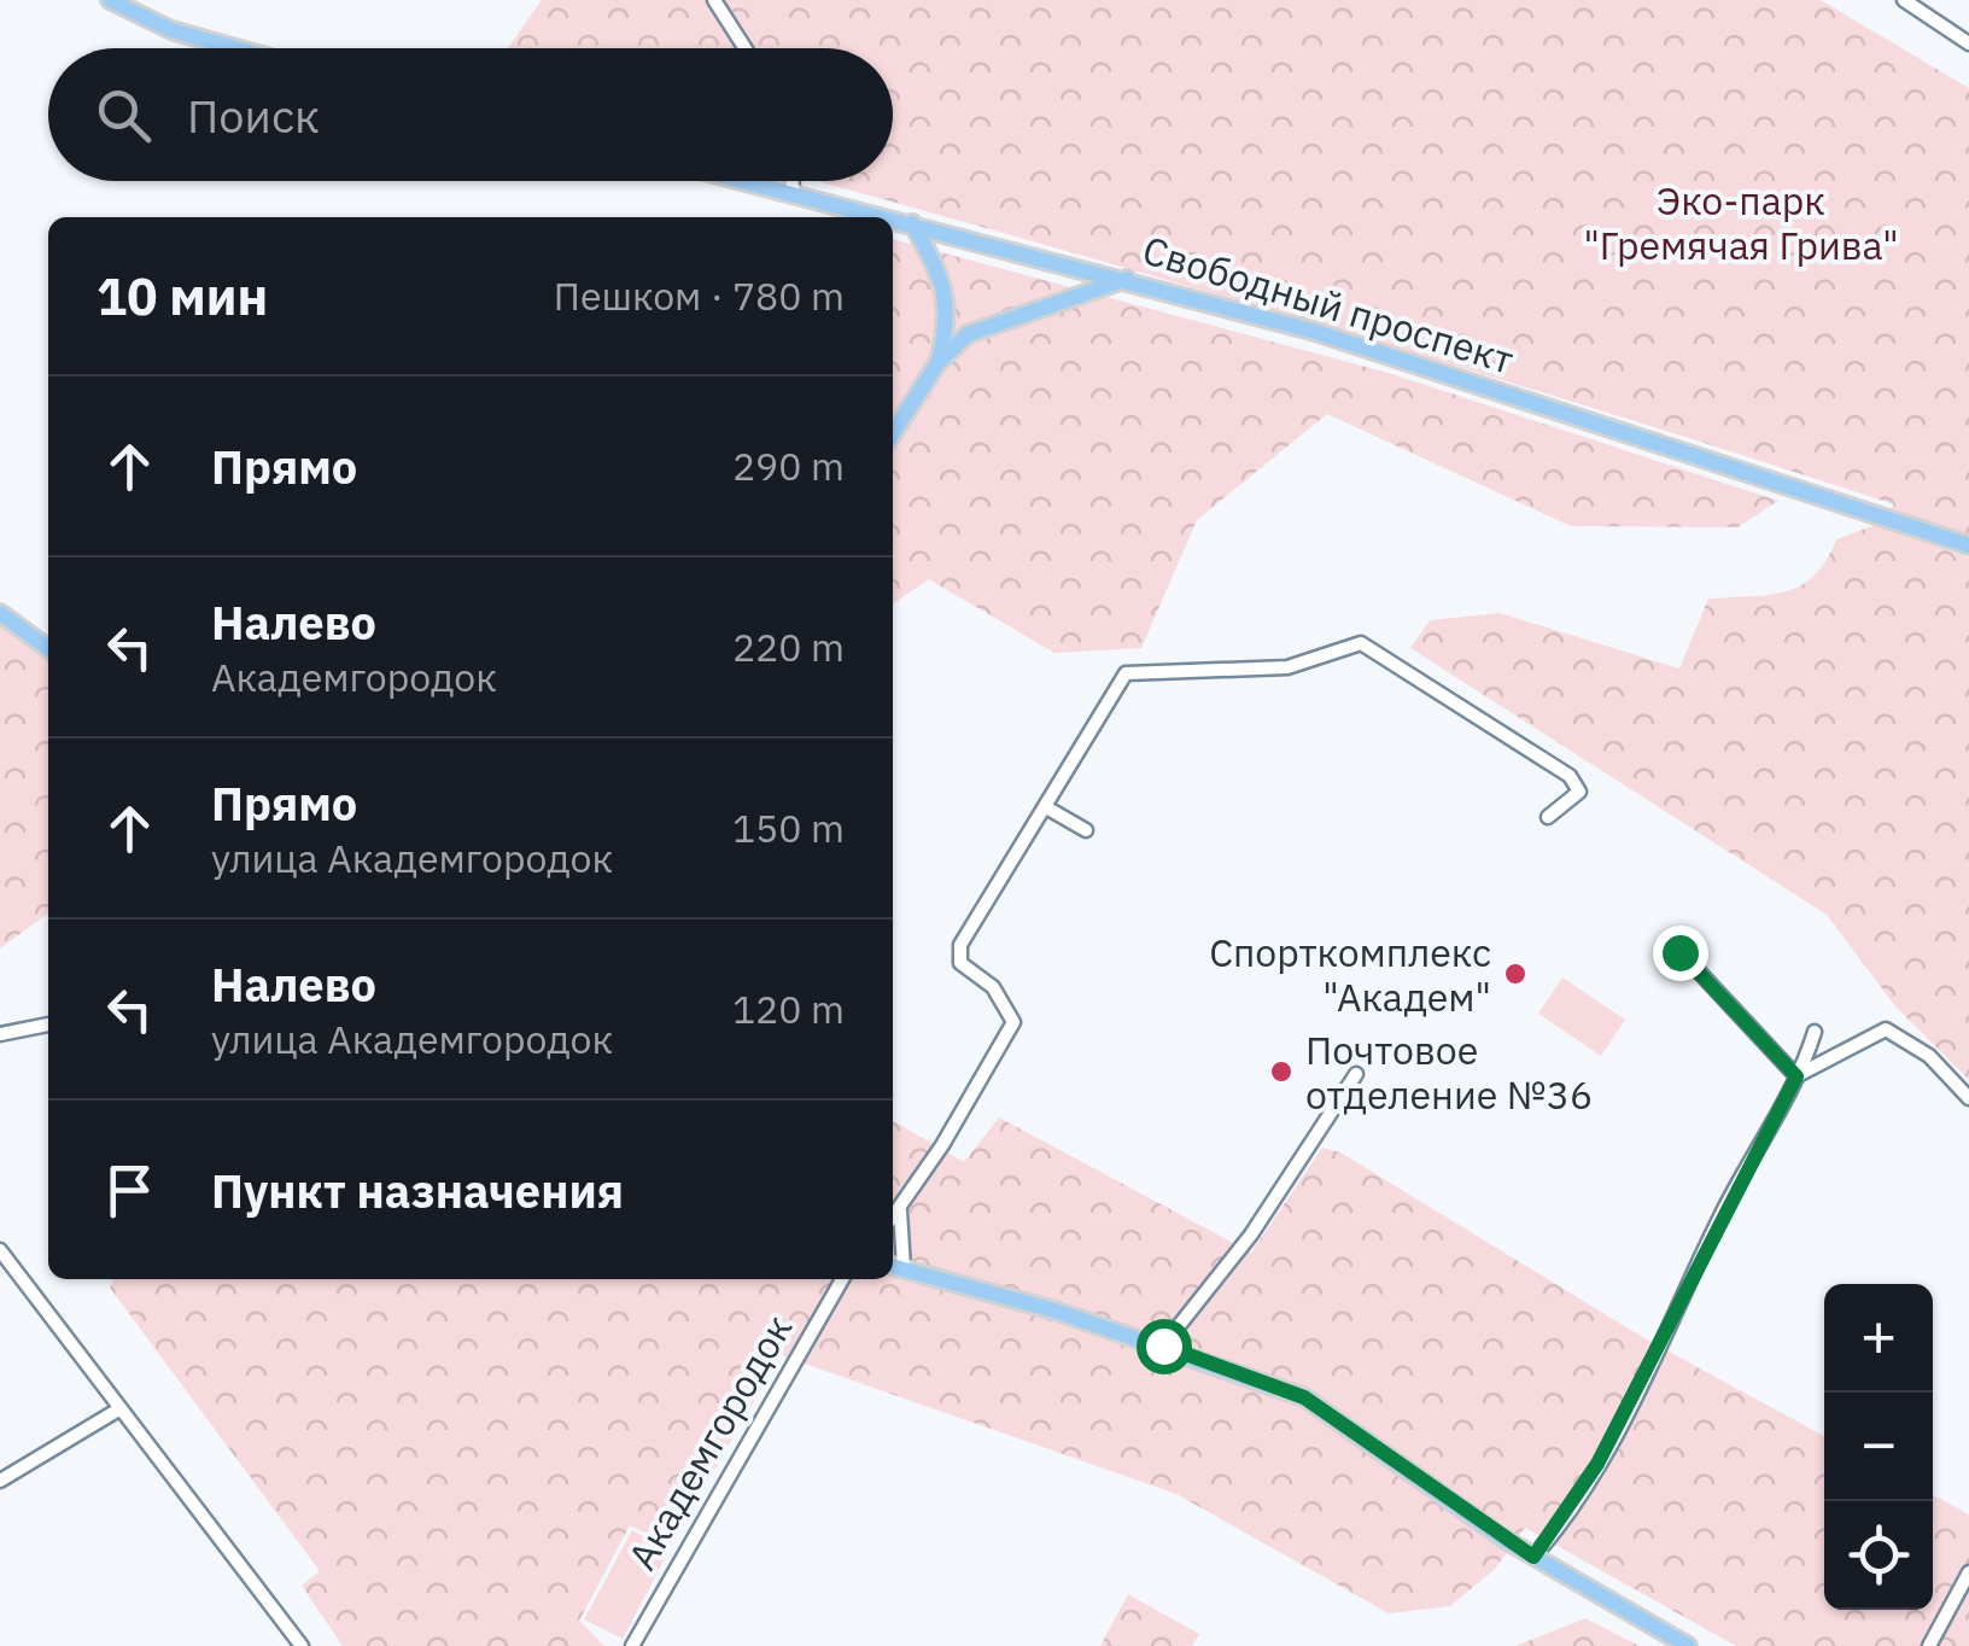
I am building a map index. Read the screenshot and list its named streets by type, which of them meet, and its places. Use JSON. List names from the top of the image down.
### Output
{
  "streets": {
    "main road": ["Свободный проспект"],
    "street": ["Академгородок"]
  },
  "parks": ["Эко-парк \"Гремячая Грива\""],
  "places": ["Спорткомплекс \"Академ\"", "Почтовое отделение №36"],
  "page": {
    "search": "Поиск",
    "heading": ["10 мин", "Пешком · 780 m"],
    "list": [
      ["Прямо", "290 m"],
      ["Налево", "Академгородок", "220 m"],
      ["Прямо", "улица Академгородок", "150 m"],
      ["Налево", "улица Академгородок", "120 m"],
      "Пункт назначения"
    ],
    "map_buttons": ["+", "−"]
  }
}
